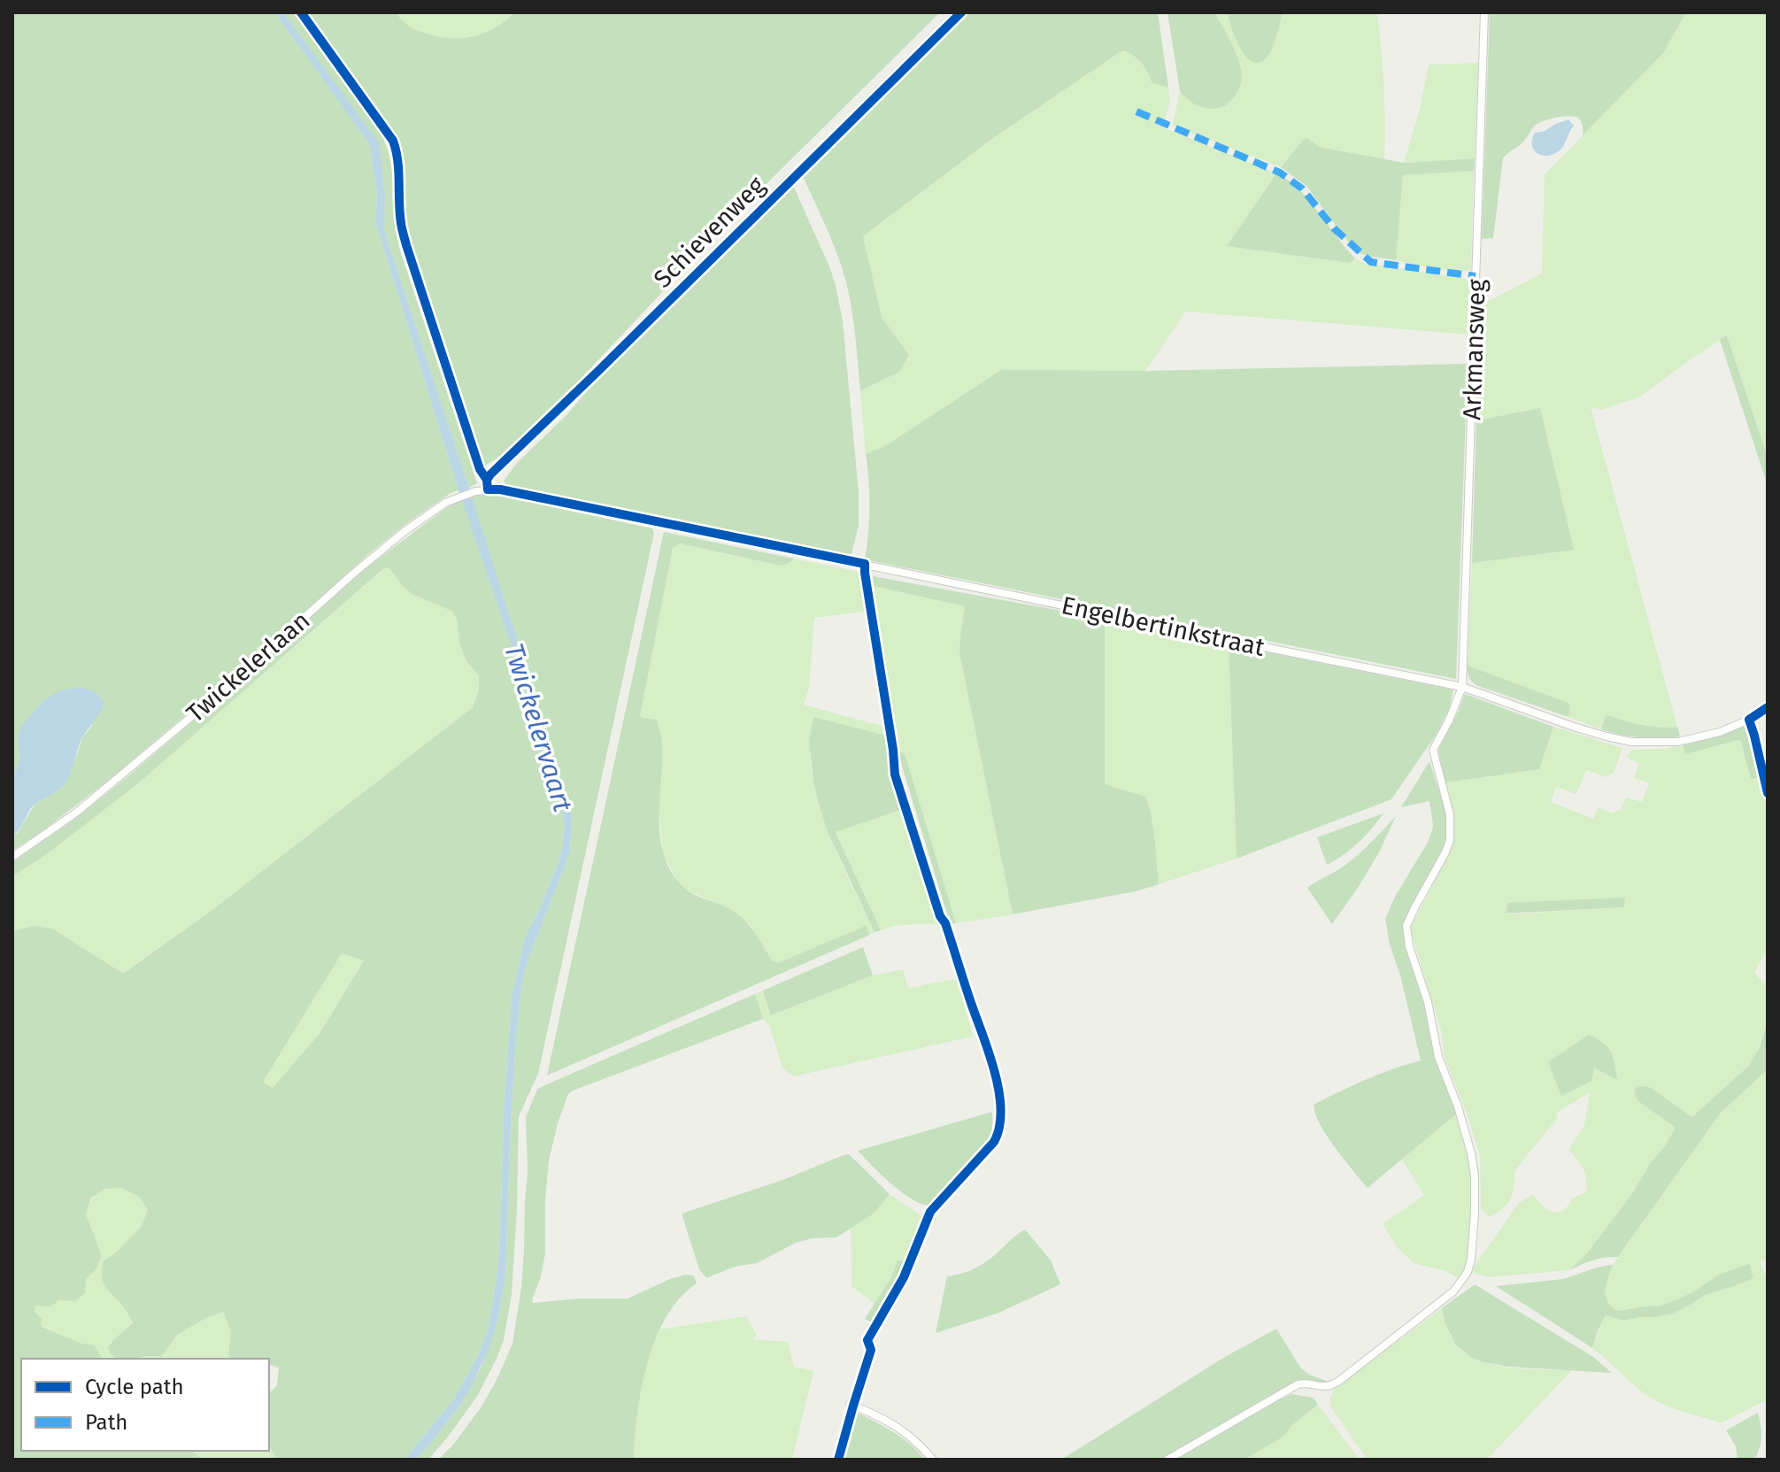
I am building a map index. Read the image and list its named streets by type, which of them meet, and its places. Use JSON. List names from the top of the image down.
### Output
{
  "streets": {
    "street": ["Arkmansweg", "Engelbertinkstraat", "Twickelerlaan"],
    "cycle path": ["Schievenweg"]
  },
  "crossings": [
    ["Arkmansweg", "Engelbertinkstraat"],
    ["Engelbertinkstraat", "Twickelerlaan"]
  ],
  "water": ["Twickelervaart"],
  "legend": ["Cycle path", "Path"]
}
